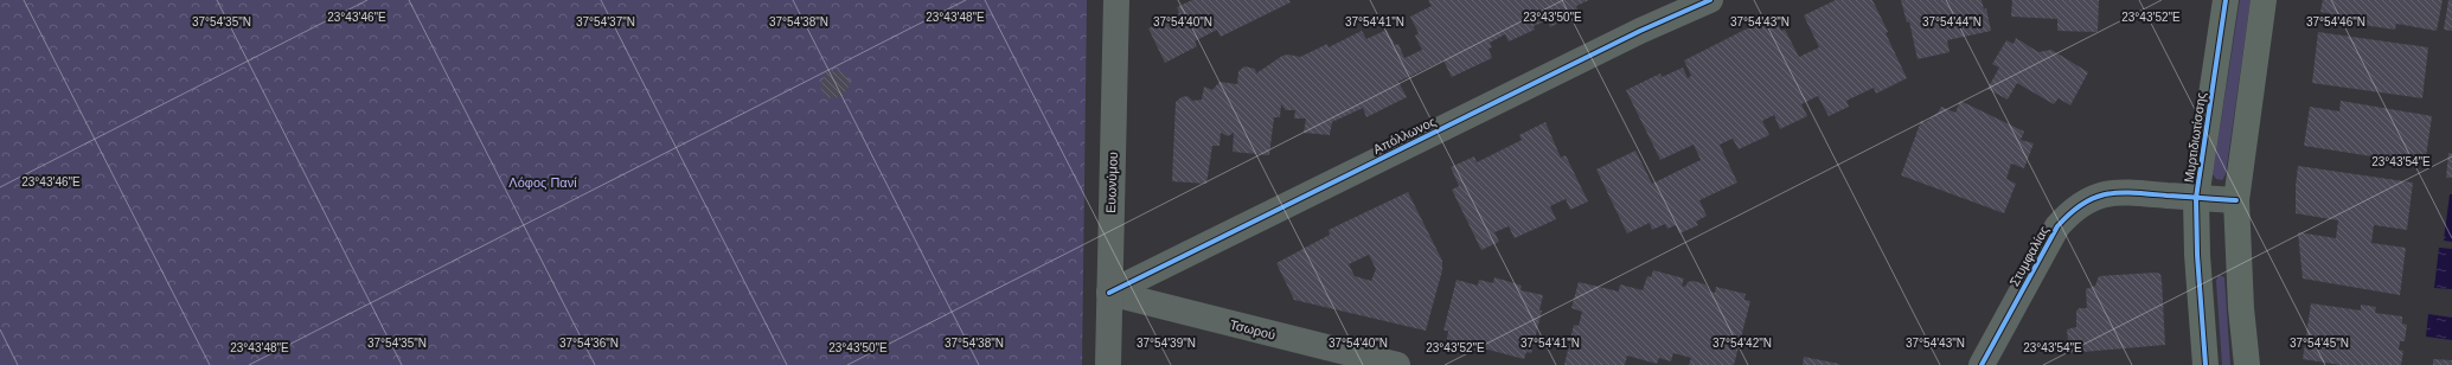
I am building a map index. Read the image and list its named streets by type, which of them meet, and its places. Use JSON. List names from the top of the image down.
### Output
{
  "streets": {
    "street": [
      "Απόλλωνος",
      "Μυρτιδιωτίσσης",
      "Ευωνύμου",
      "Στυμφαλίας",
      "Τσωρού"
    ]
  },
  "crossings": [
    ["Απόλλωνος", "Ευωνύμου"],
    ["Απόλλωνος", "Τσωρού"],
    ["Μυρτιδιωτίσσης", "Στυμφαλίας"],
    ["Ευωνύμου", "Τσωρού"]
  ],
  "parks": ["Λόφος Πανί"],
  "coordinates": [
    "23°43'46\"E",
    "23°43'48\"E",
    "23°43'50\"E",
    "23°43'52\"E",
    "37°54'35\"N",
    "37°54'37\"N",
    "37°54'38\"N",
    "37°54'40\"N",
    "37°54'41\"N",
    "37°54'43\"N",
    "37°54'44\"N",
    "37°54'46\"N",
    "23°43'54\"E",
    "37°54'36\"N",
    "37°54'39\"N",
    "37°54'42\"N",
    "37°54'45\"N"
  ]
}
